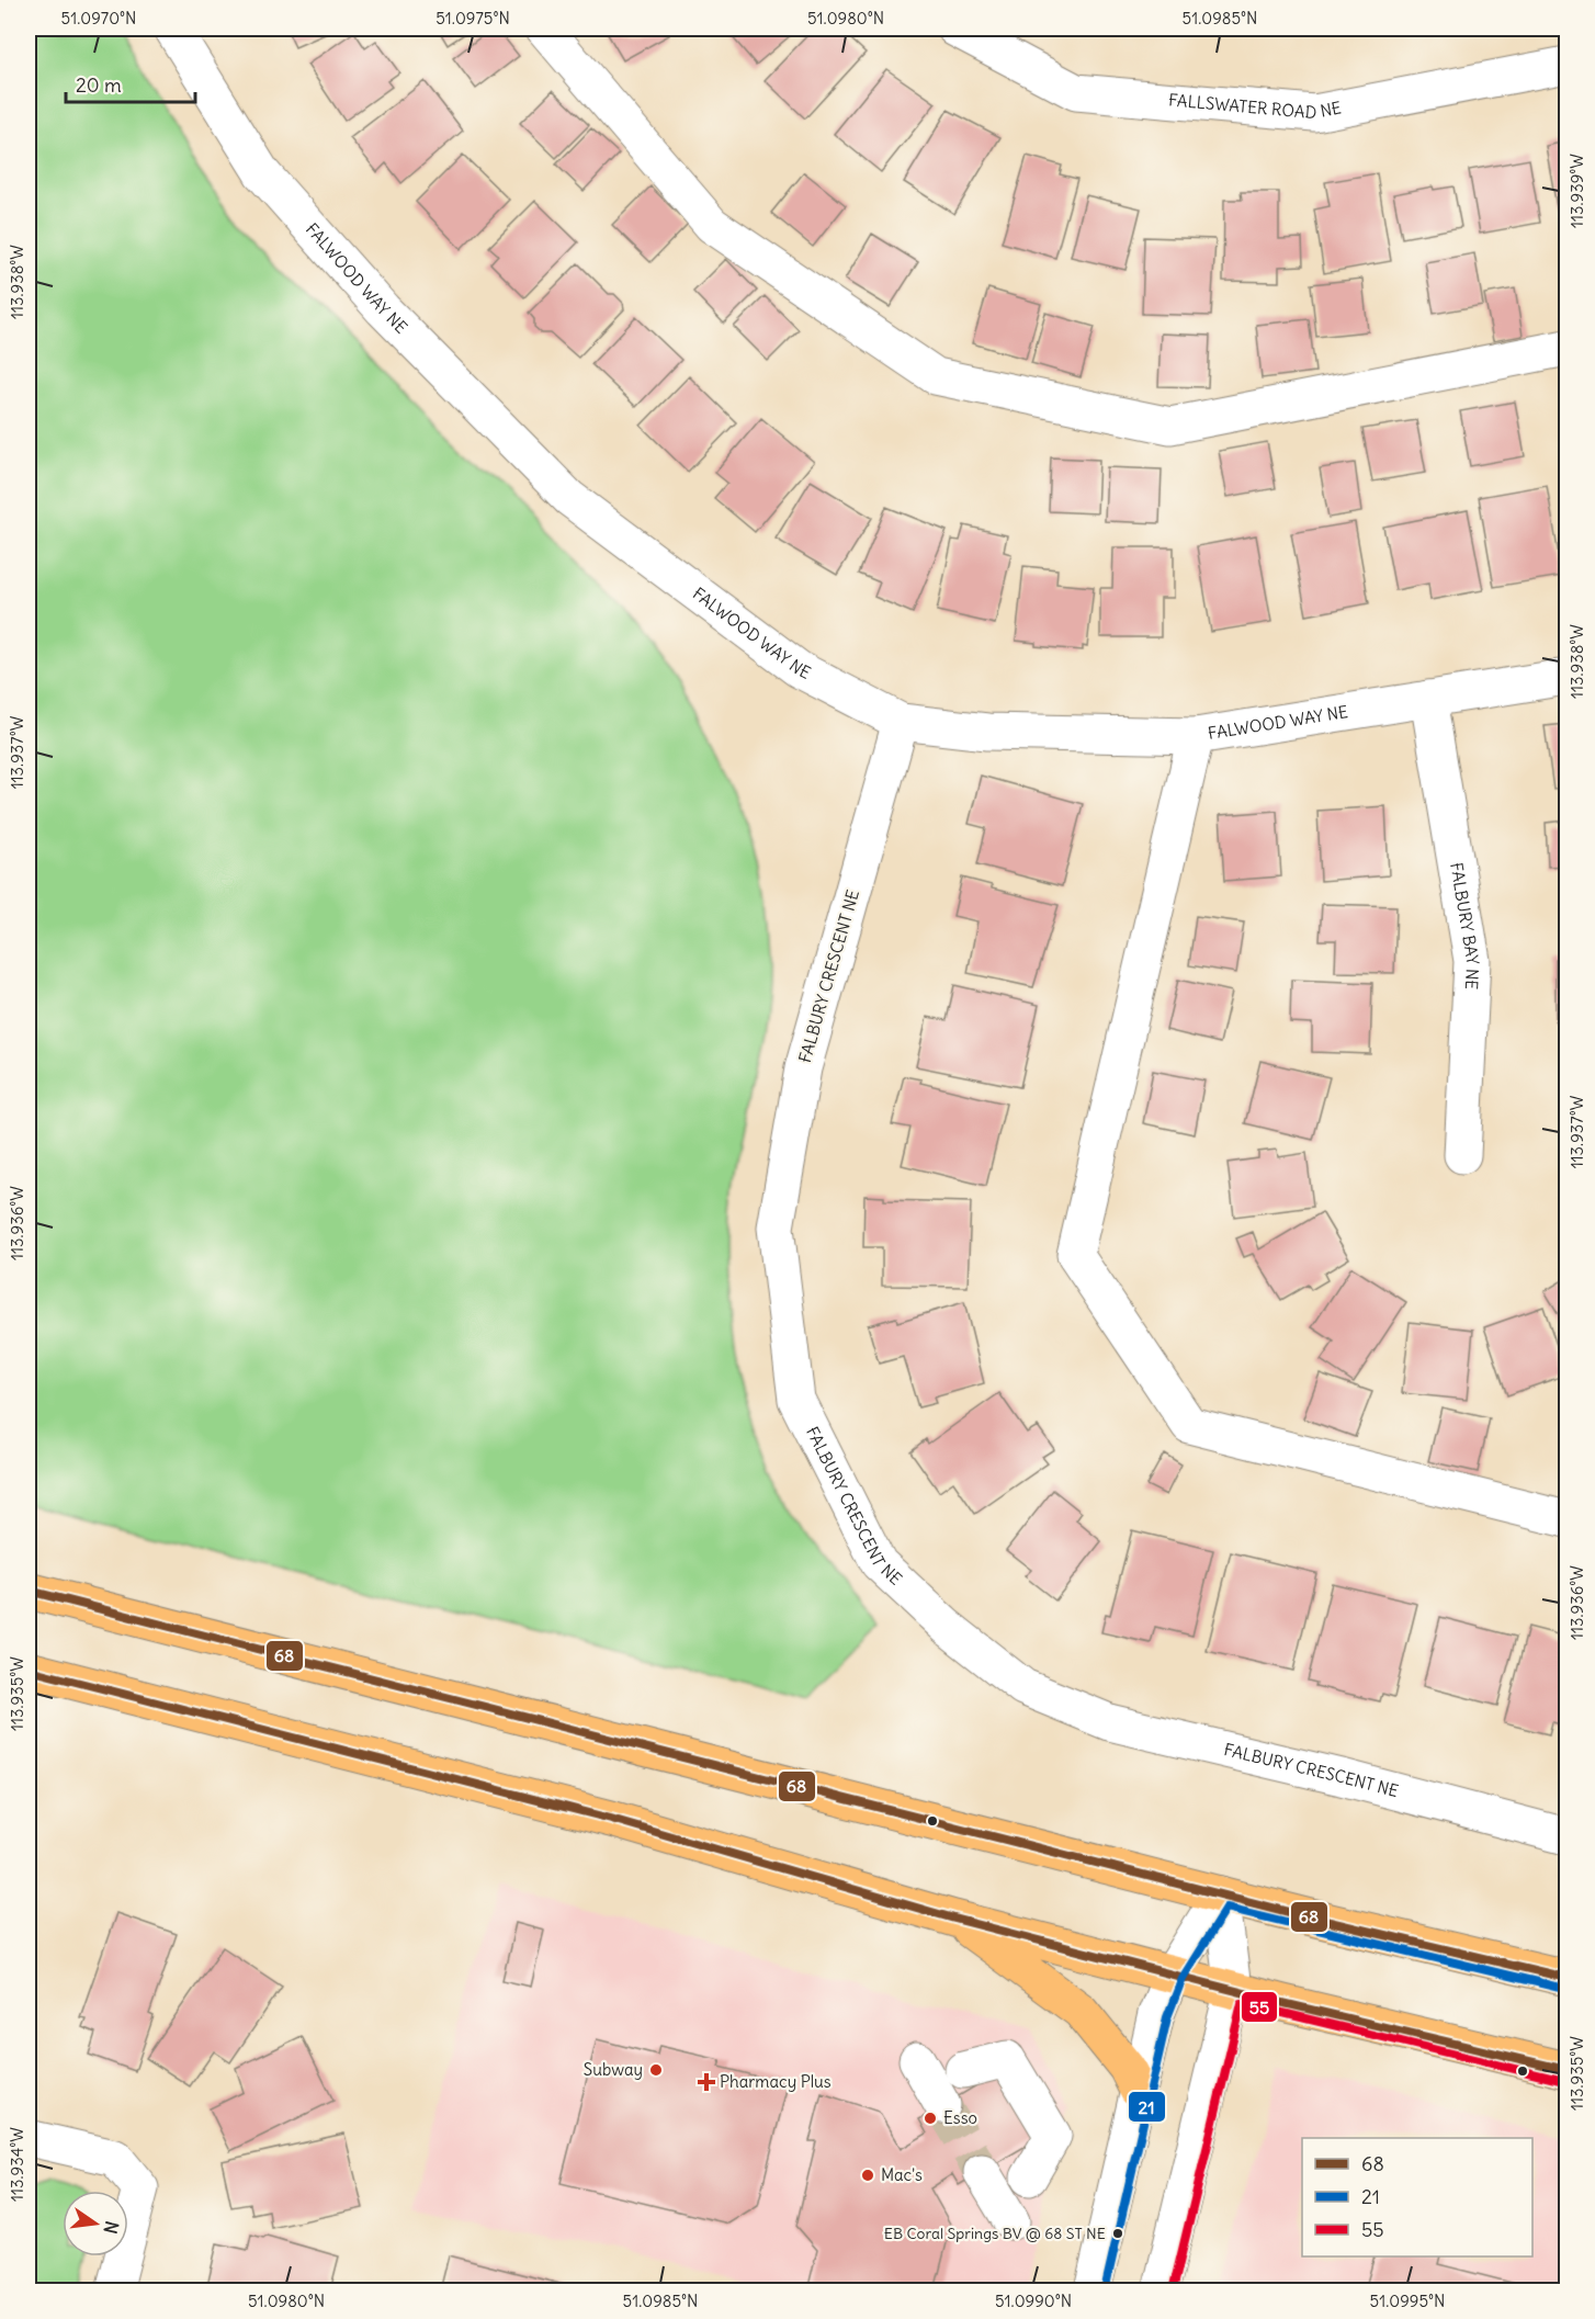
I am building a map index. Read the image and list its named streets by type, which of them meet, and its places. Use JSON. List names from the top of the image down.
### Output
{
  "streets": {
    "street": [
      "FALLSWATER ROAD NE",
      "FALWOOD WAY NE",
      "FALBURY BAY NE",
      "FALBURY CRESCENT NE"
    ]
  },
  "crossings": [
    ["FALWOOD WAY NE", "FALBURY BAY NE"],
    ["FALWOOD WAY NE", "FALBURY CRESCENT NE"]
  ],
  "places": {
    "other": [
      "Subway",
      "Esso",
      "Mac's",
      "EB Coral Springs BV @ 68 ST NE"
    ],
    "health": ["Pharmacy Plus"]
  },
  "lines": ["transit line 68", "transit line 21", "transit line 55"],
  "legend": ["68", "21", "55"],
  "scale_bar": "20 m",
  "north": "right",
  "coordinates": [
    "51.0970°N",
    "51.0975°N",
    "51.0980°N",
    "51.0985°N",
    "113.939°W",
    "113.938°W",
    "113.937°W",
    "113.936°W",
    "113.935°W",
    "113.934°W",
    "51.0990°N",
    "51.0995°N"
  ]
}
